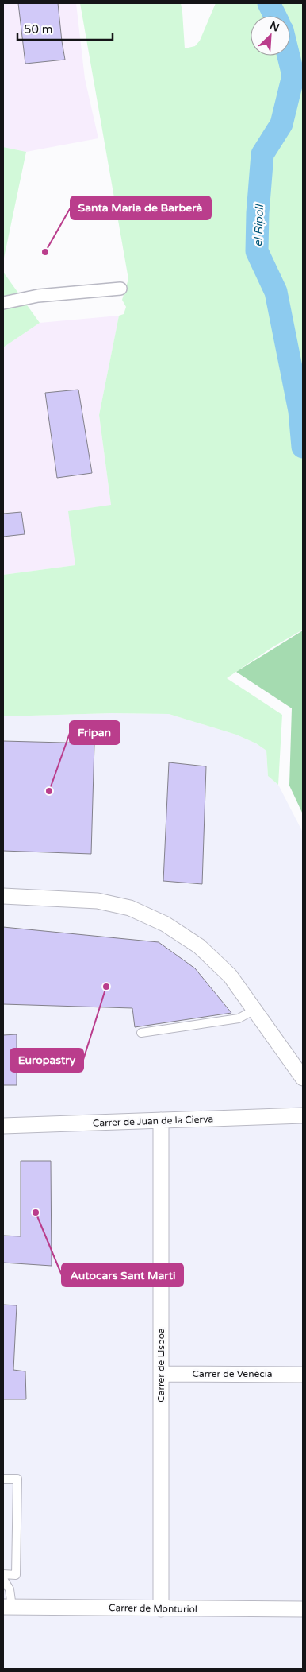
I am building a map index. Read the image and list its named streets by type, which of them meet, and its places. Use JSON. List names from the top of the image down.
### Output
{
  "streets": {
    "street": [
      "Carrer de Juan de la Cierva",
      "Carrer de Lisboa",
      "Carrer de Venècia",
      "Carrer de Monturiol"
    ]
  },
  "crossings": [
    ["Carrer de Juan de la Cierva", "Carrer de Lisboa"],
    ["Carrer de Lisboa", "Carrer de Venècia"],
    ["Carrer de Lisboa", "Carrer de Monturiol"]
  ],
  "water": ["el Ripoll"],
  "places": [
    "Santa Maria de Barberà",
    "Fripan",
    "Europastry",
    "Autocars Sant Marti"
  ],
  "scale_bar": "50 m",
  "north": "top right"
}
